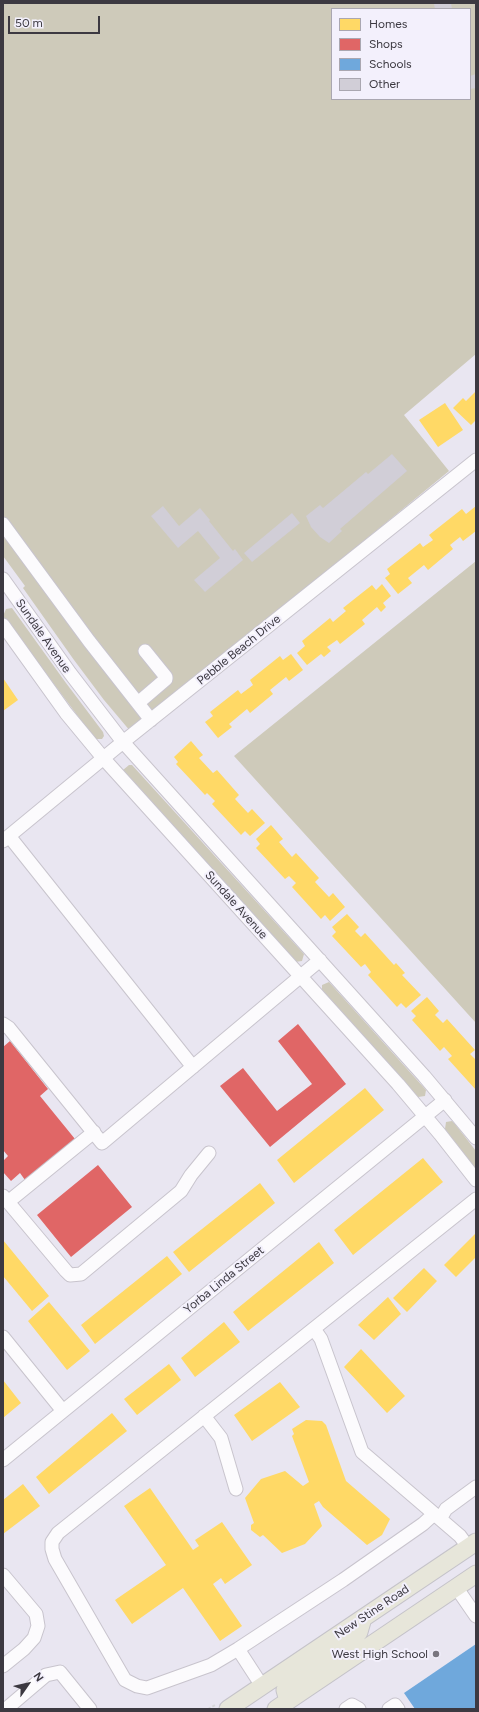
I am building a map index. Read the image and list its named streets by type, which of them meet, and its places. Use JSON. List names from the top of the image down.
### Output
{
  "streets": {
    "main road": ["New Stine Road"],
    "street": ["Sundale Avenue", "Pebble Beach Drive", "Yorba Linda Street"]
  },
  "crossings": [
    ["Sundale Avenue", "Pebble Beach Drive"],
    ["Sundale Avenue", "Yorba Linda Street"]
  ],
  "places": ["West High School"],
  "legend": [
    "Homes",
    "Shops",
    "Schools",
    "Other"
  ],
  "scale_bar": "50 m",
  "north": "top right"
}
